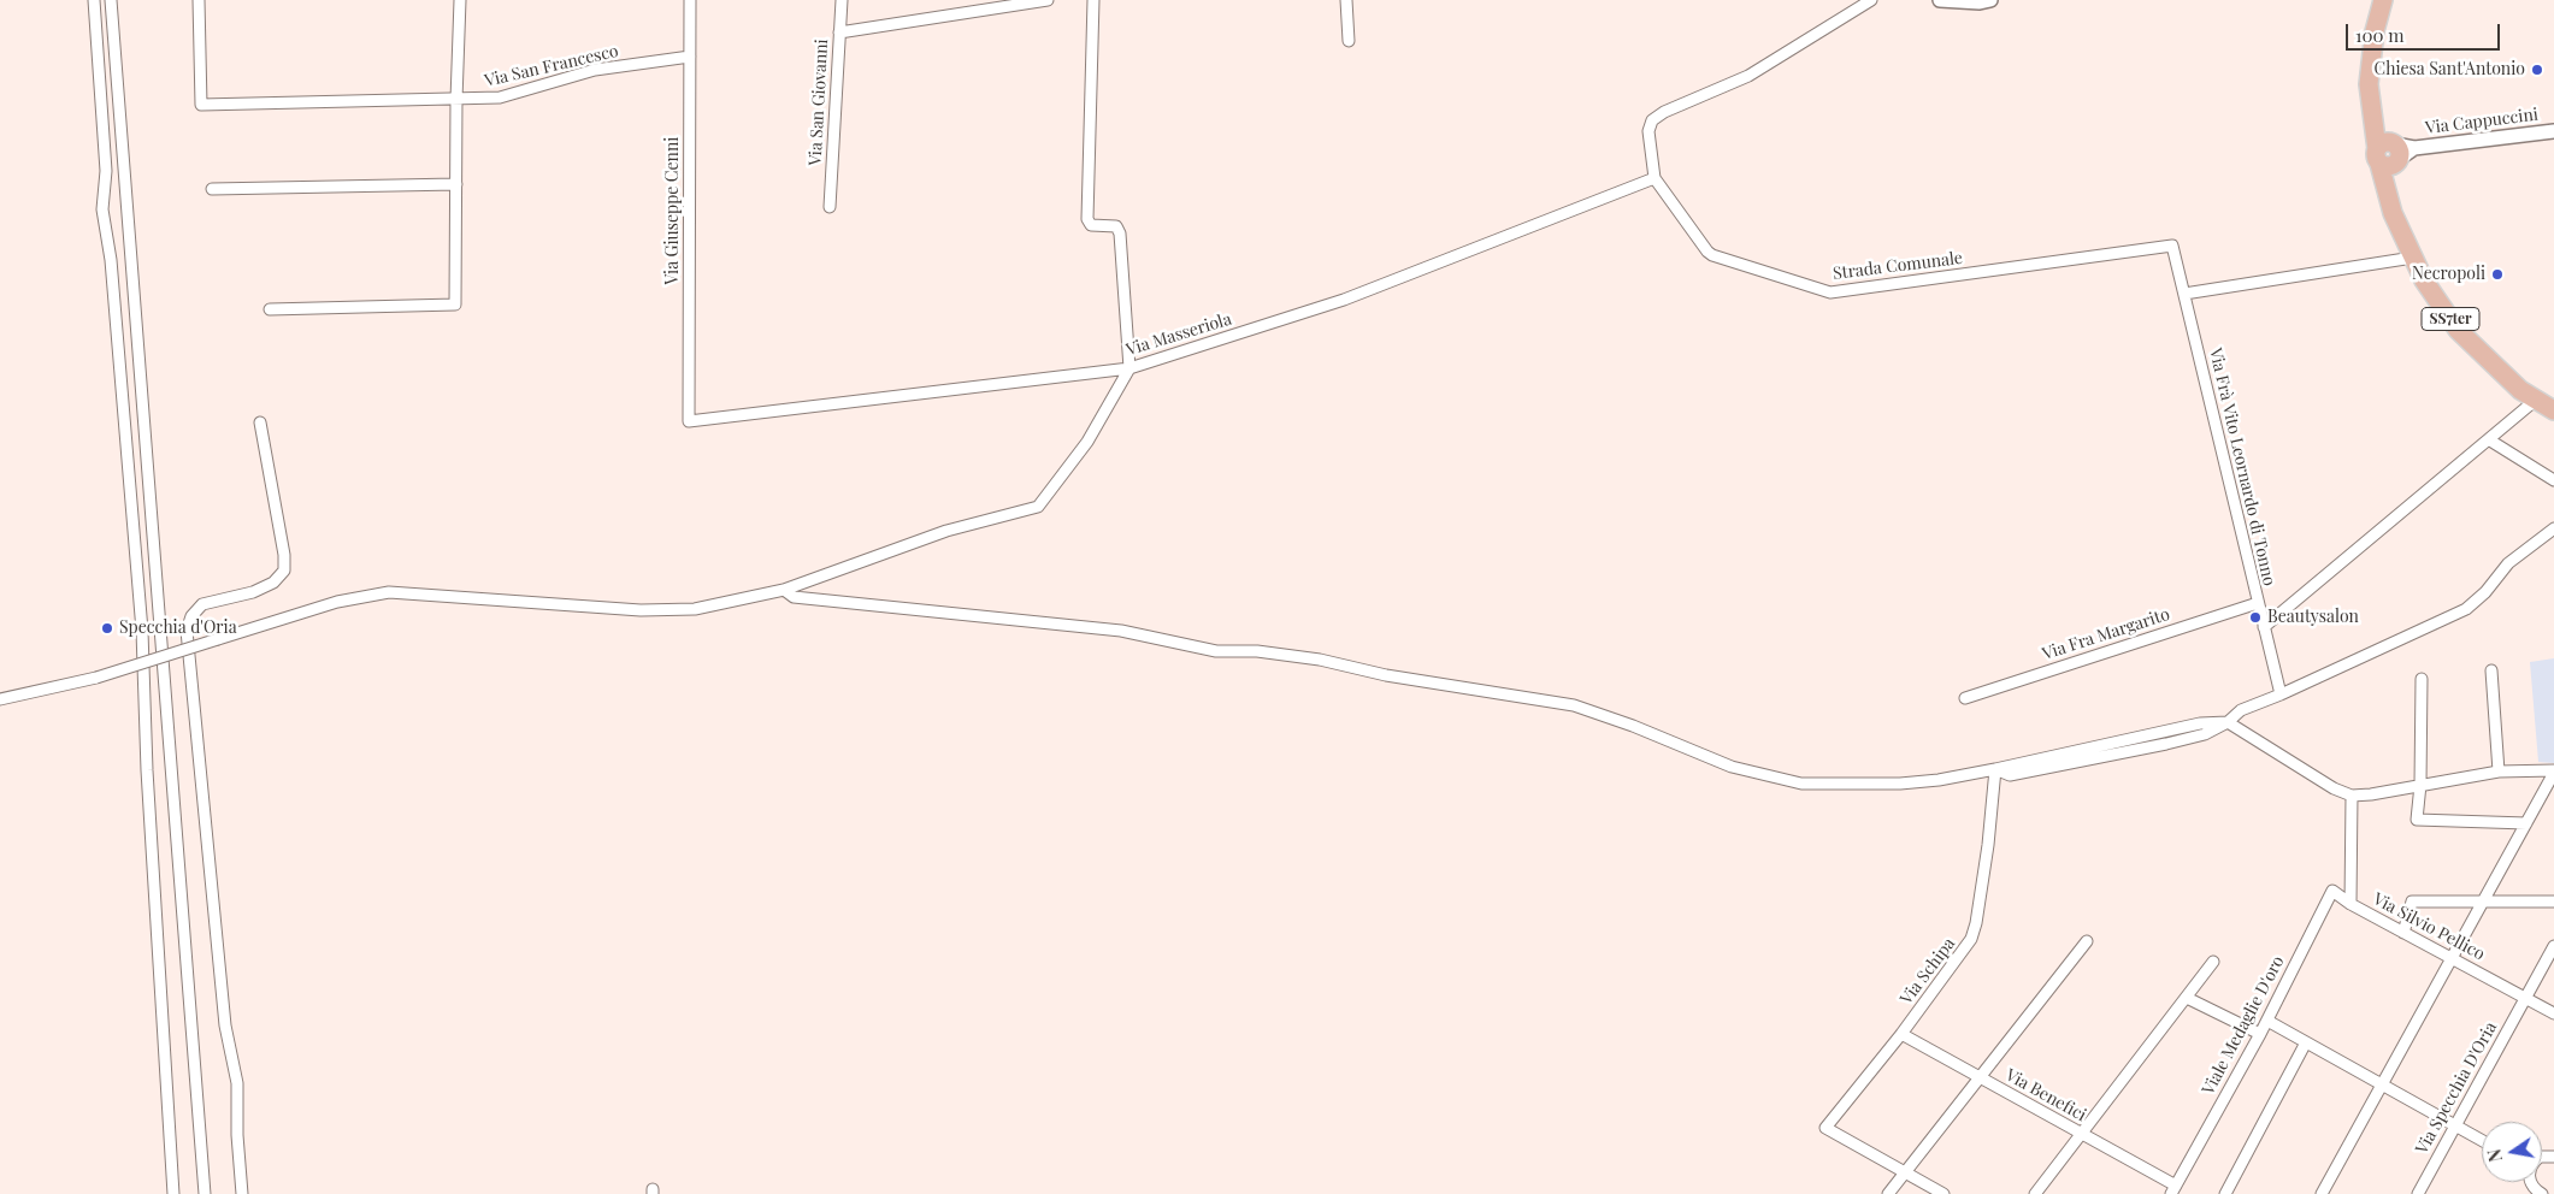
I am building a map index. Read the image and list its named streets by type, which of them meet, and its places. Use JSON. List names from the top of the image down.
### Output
{
  "streets": {
    "main road": ["SS7ter"],
    "street": [
      "Via San Francesco",
      "Via San Giovanni",
      "Via Cappuccini",
      "Via Giuseppe Cenni",
      "Strada Comunale",
      "Via Masseriola",
      "Via Frà Vito Leornardo di Tonno",
      "Via Fra Margarito",
      "Via Silvio Pellico",
      "Via Schipa",
      "Viale Medaglie D'oro",
      "Via Specchia D'Oria",
      "Via Benefici"
    ]
  },
  "crossings": [
    ["Via San Francesco", "Via Giuseppe Cenni"],
    ["Via Cappuccini", "SS7ter"],
    ["Via Giuseppe Cenni", "Via Masseriola"],
    ["Strada Comunale", "Via Masseriola"],
    ["Strada Comunale", "Via Frà Vito Leornardo di Tonno"],
    ["Via Frà Vito Leornardo di Tonno", "Via Fra Margarito"],
    ["Via Silvio Pellico", "Viale Medaglie D'oro"],
    ["Via Silvio Pellico", "Via Specchia D'Oria"],
    ["Via Schipa", "Via Benefici"],
    ["Viale Medaglie D'oro", "Via Benefici"]
  ],
  "places": [
    "Chiesa Sant'Antonio",
    "Necropoli",
    "Beautysalon",
    "Specchia d'Oria"
  ],
  "scale_bar": "100 m",
  "north": "left"
}
